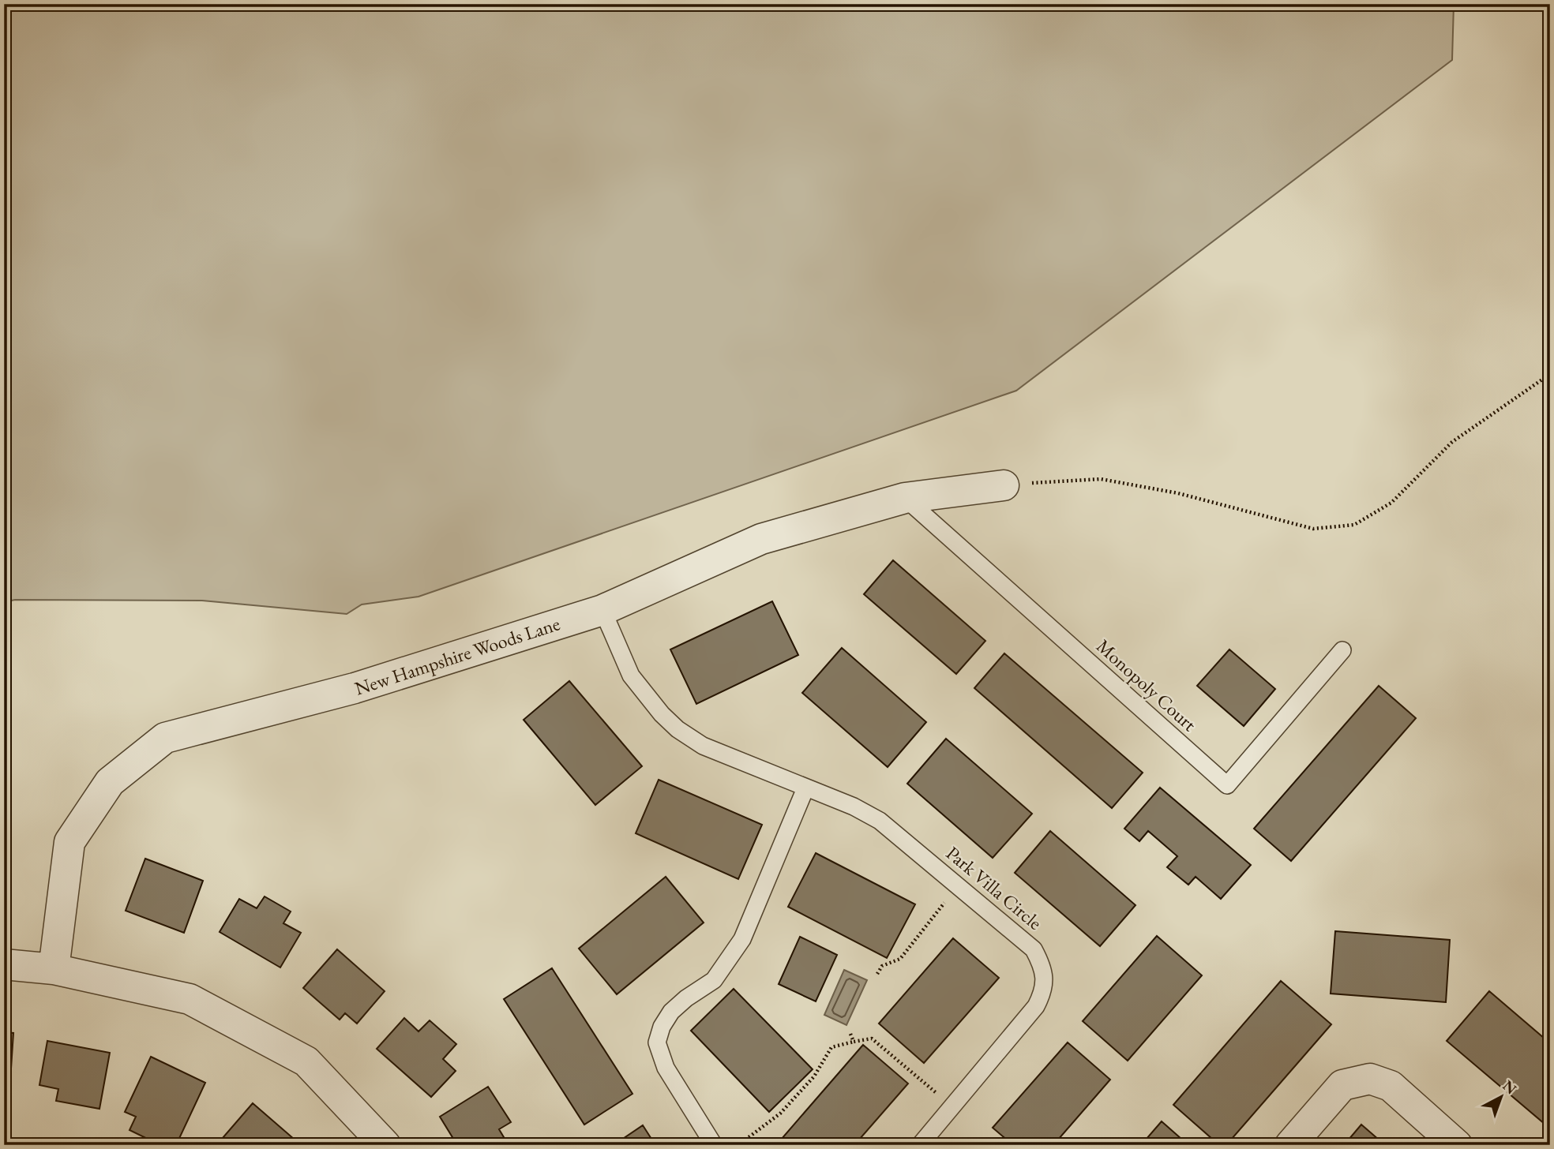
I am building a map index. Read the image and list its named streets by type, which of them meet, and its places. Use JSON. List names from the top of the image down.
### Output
{
  "streets": {
    "street": ["New Hampshire Woods Lane"],
    "lane": ["Monopoly Court", "Park Villa Circle"]
  },
  "crossings": [
    ["New Hampshire Woods Lane", "Monopoly Court"],
    ["New Hampshire Woods Lane", "Park Villa Circle"]
  ],
  "north": "top right"
}
